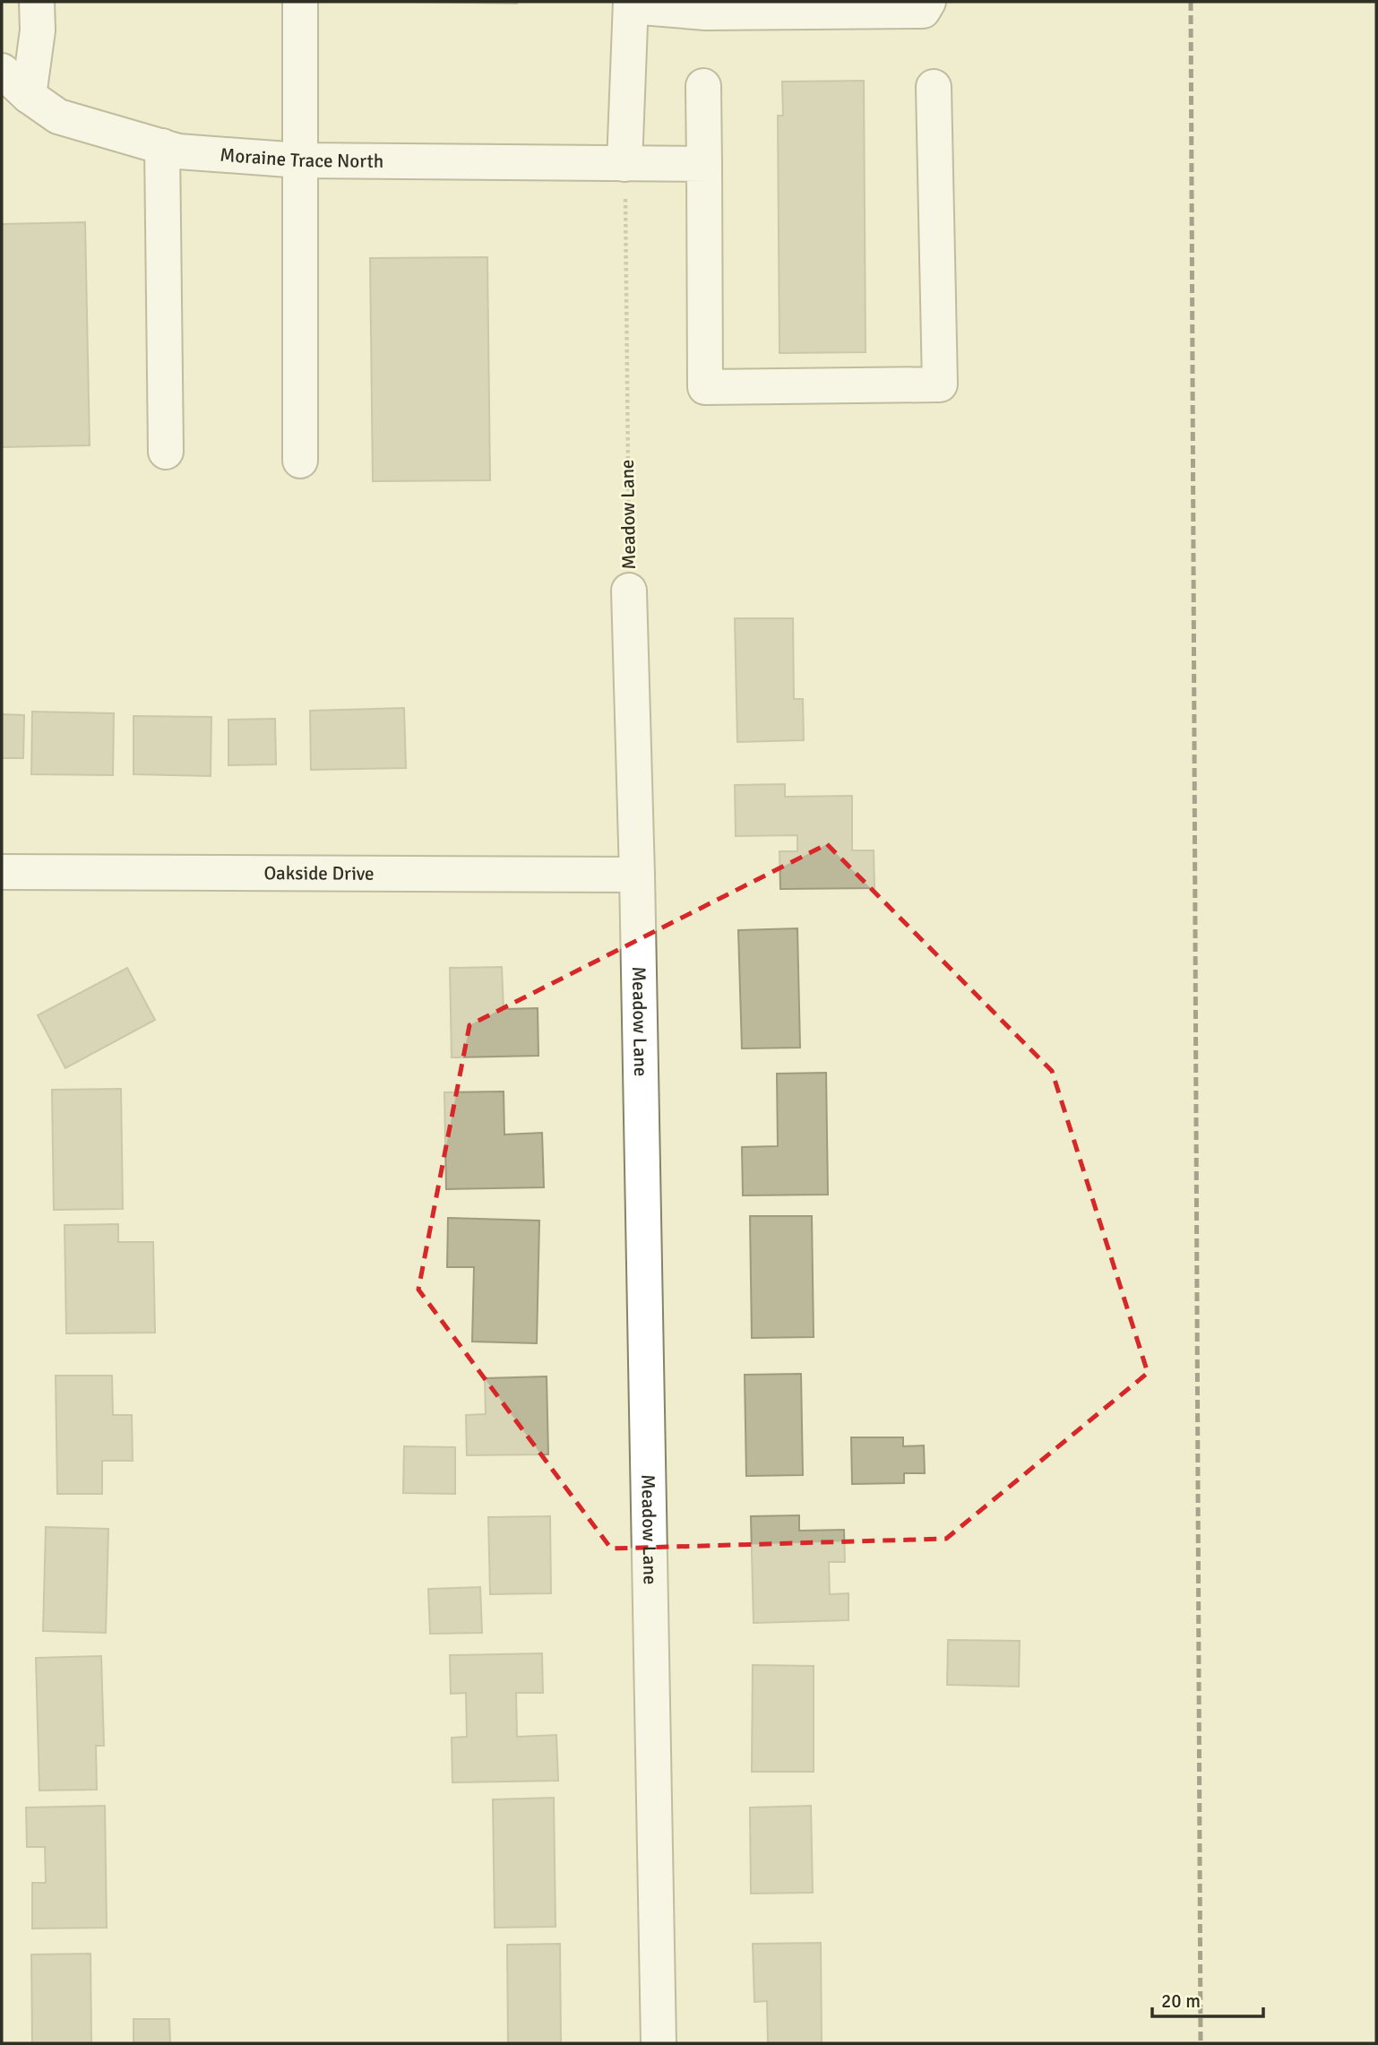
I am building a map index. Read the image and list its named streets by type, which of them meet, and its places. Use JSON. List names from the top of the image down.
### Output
{
  "streets": {
    "street": ["Moraine Trace North", "Meadow Lane", "Oakside Drive"]
  },
  "crossings": [
    ["Moraine Trace North", "Meadow Lane"],
    ["Meadow Lane", "Oakside Drive"]
  ],
  "scale_bar": "20 m"
}
